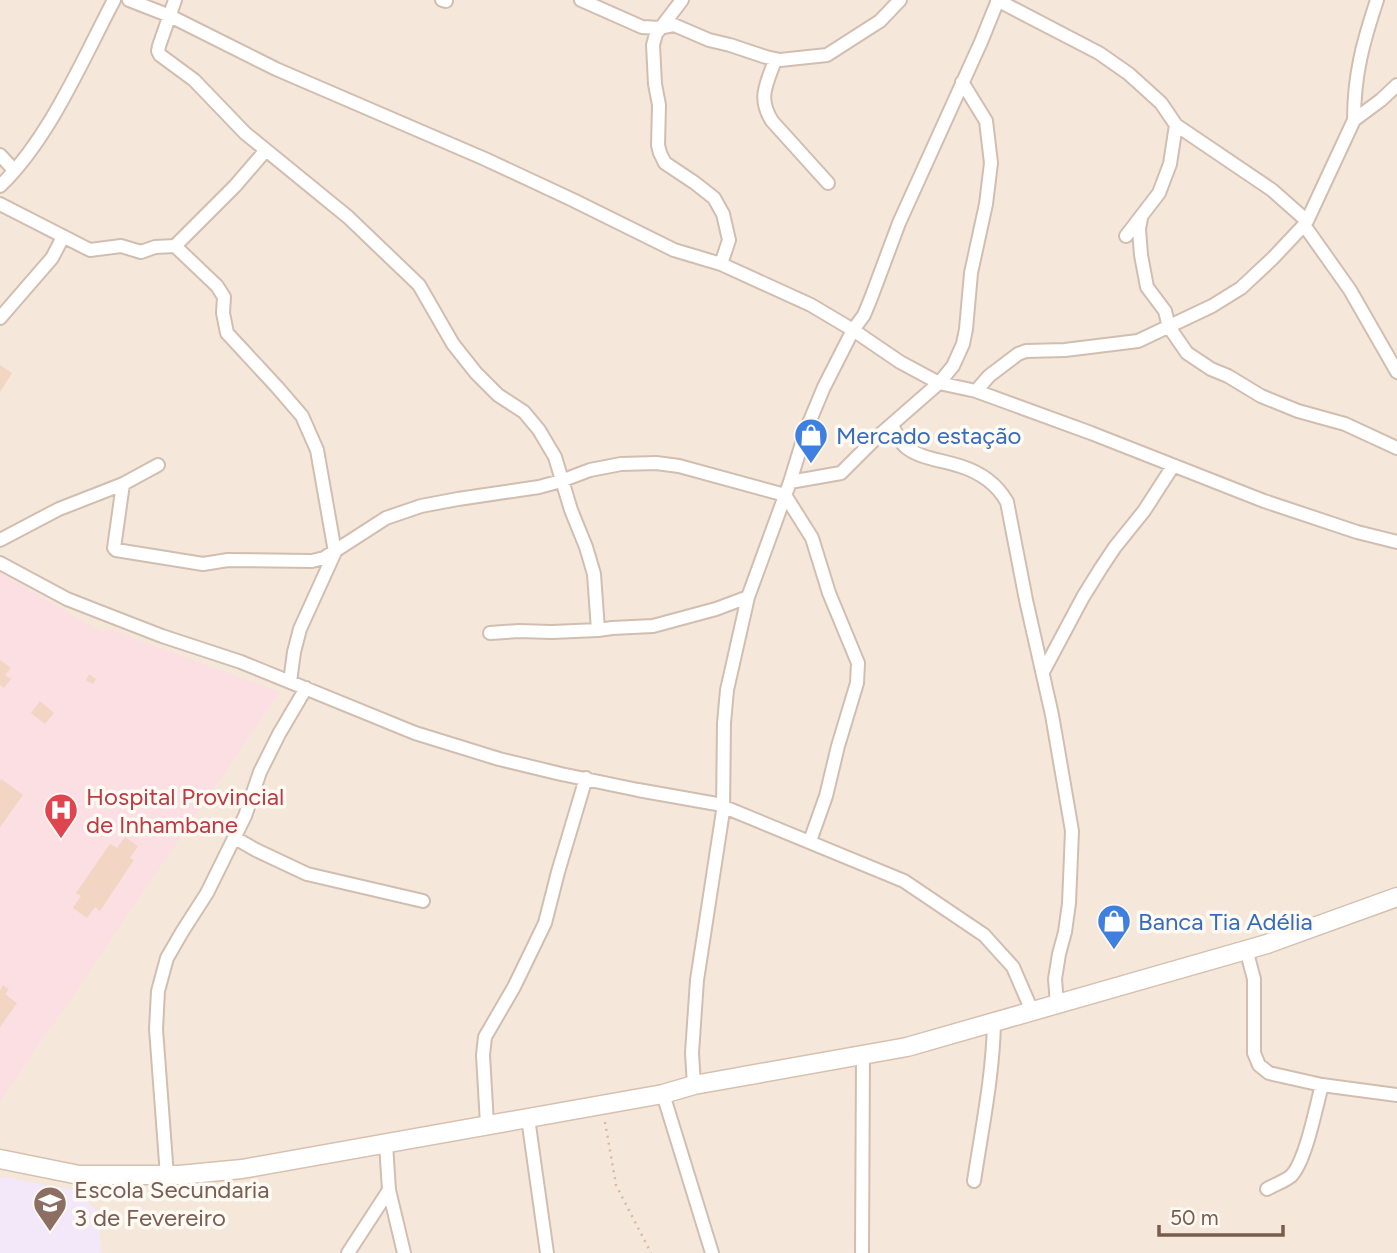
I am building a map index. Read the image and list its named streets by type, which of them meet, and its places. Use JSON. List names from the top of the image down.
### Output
{
  "places": {
    "shop": ["Mercado estação", "Banca Tia Adélia"],
    "hospital": ["Hospital Provincial de Inhambane"],
    "school or university": ["Escola Secundaria 3 de Fevereiro"]
  },
  "scale_bar": "50 m"
}
